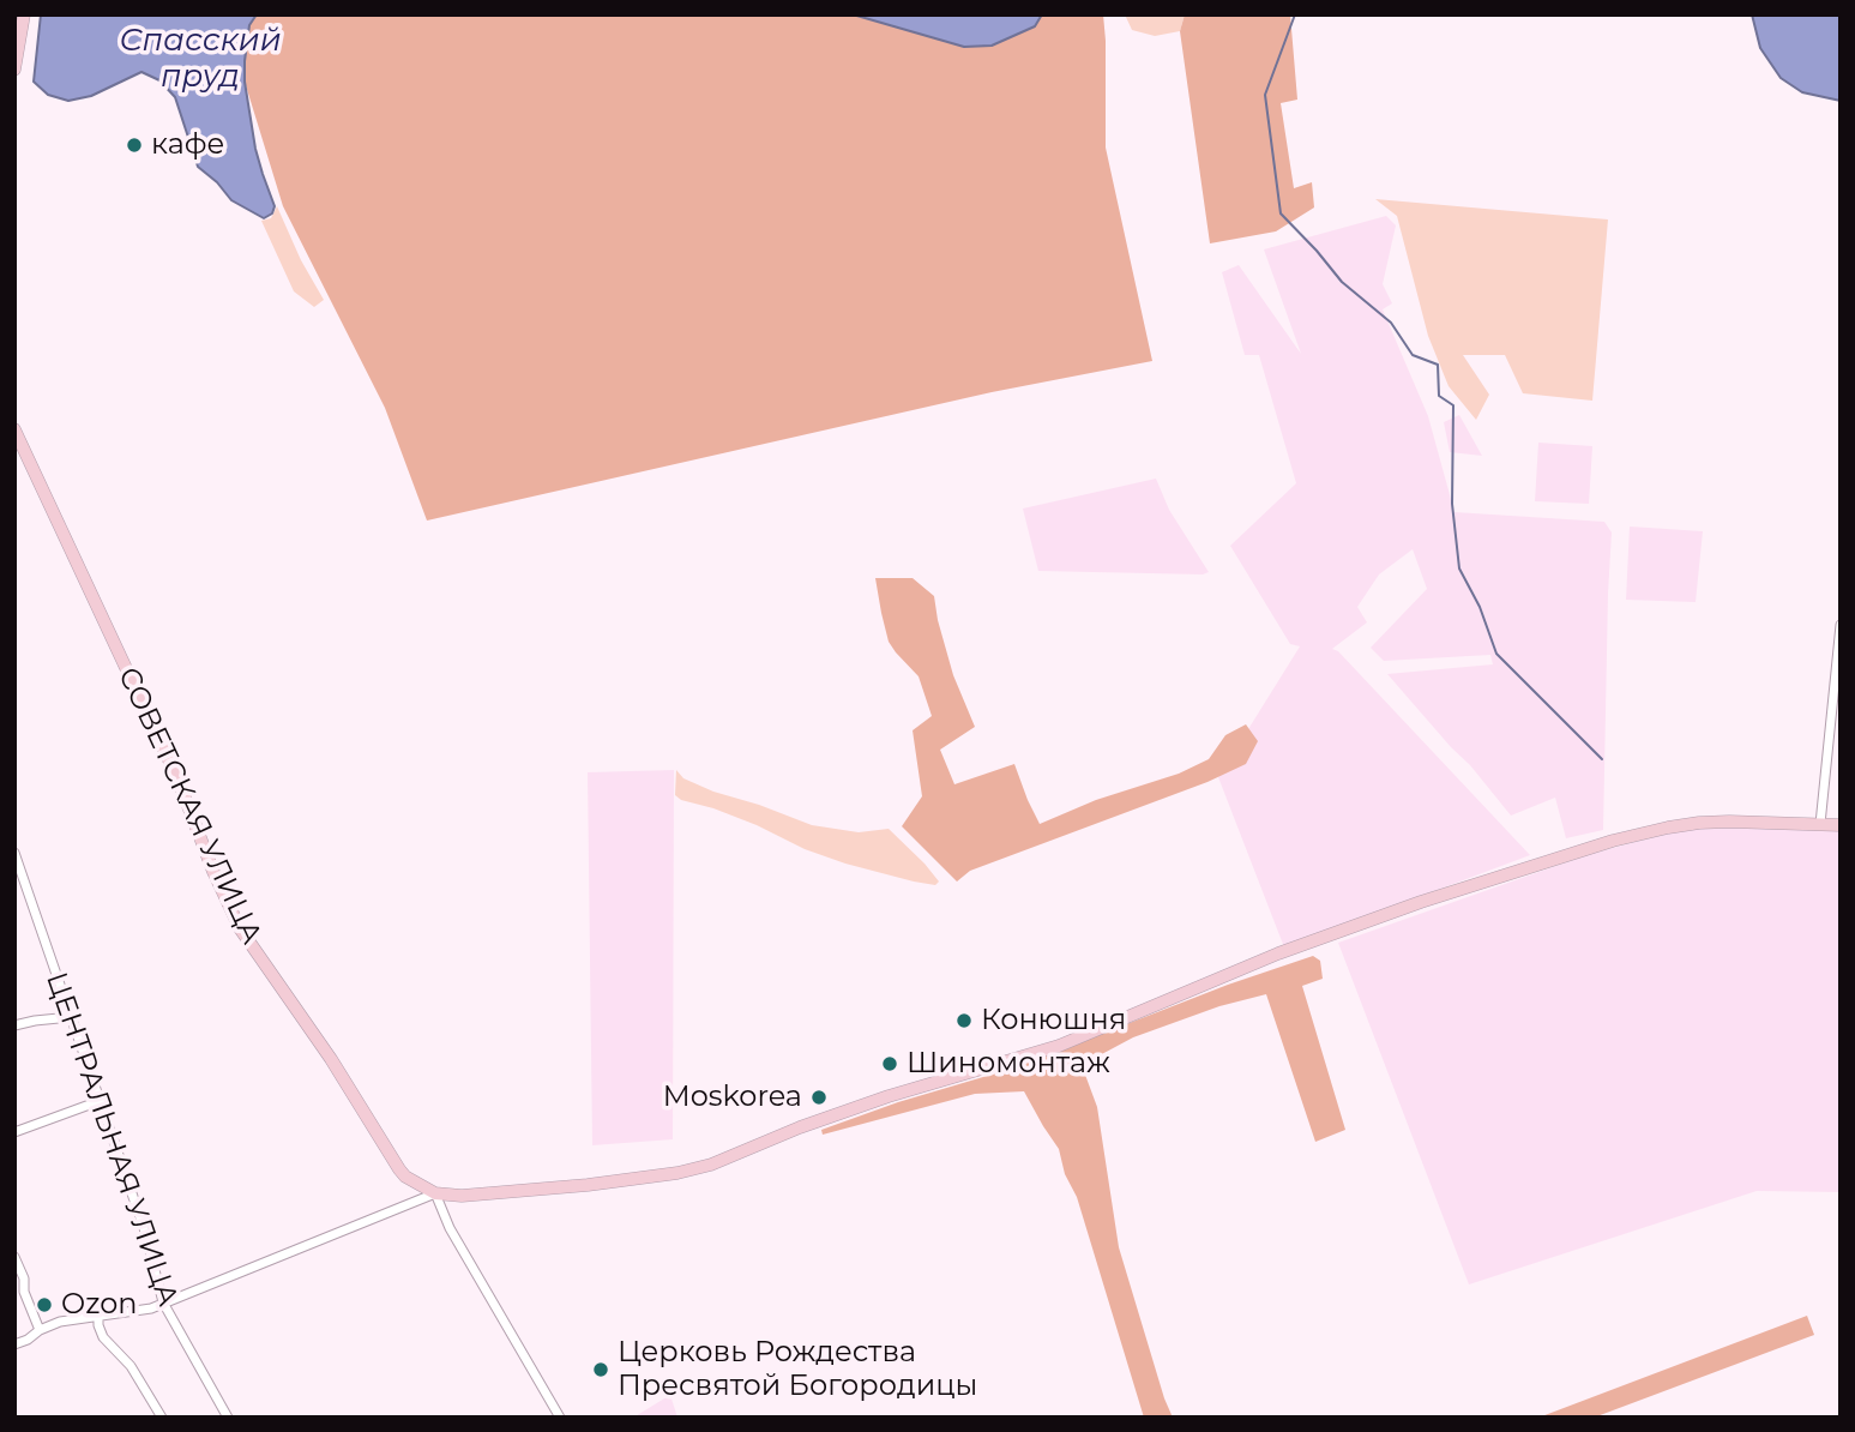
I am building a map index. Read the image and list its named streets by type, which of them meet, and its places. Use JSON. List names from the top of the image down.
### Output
{
  "streets": {
    "street": ["СОВЕТСКАЯ УЛИЦА", "ЦЕНТРАЛЬНАЯ УЛИЦА"]
  },
  "water": ["Спасский пруд"],
  "places": [
    "кафе",
    "Конюшня",
    "Шиномонтаж",
    "Moskorea",
    "Ozon",
    "Церковь Рождества Пресвятой Богородицы"
  ]
}
